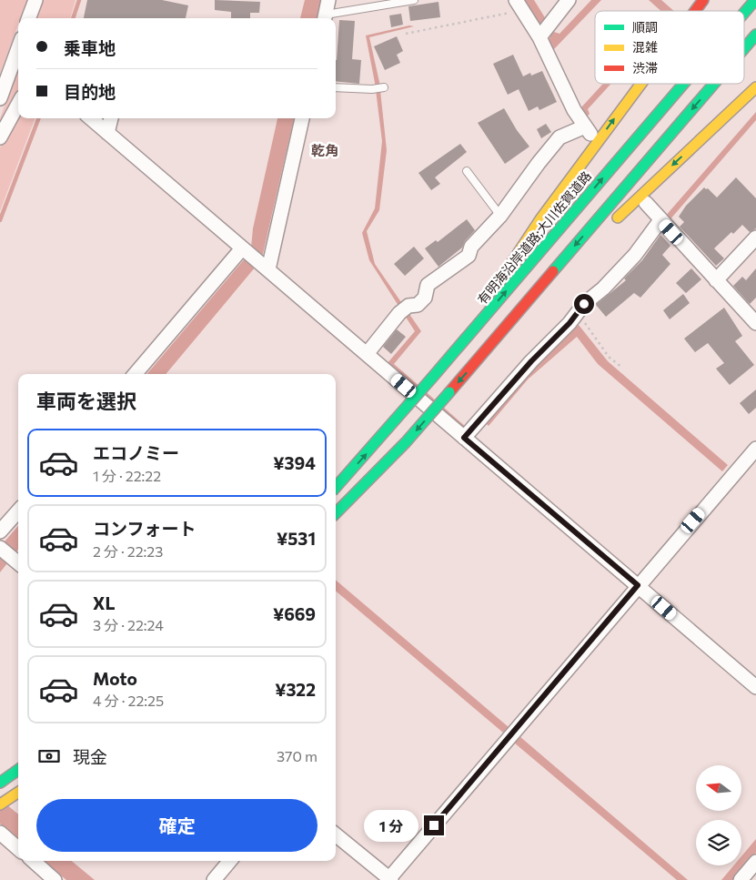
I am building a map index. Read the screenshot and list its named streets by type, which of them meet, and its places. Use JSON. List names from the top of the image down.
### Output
{
  "streets": {
    "highway": ["有明海沿岸道路;大川佐賀道路"]
  },
  "districts": ["乾角"],
  "legend": ["順調", "混雑", "渋滞"],
  "north": "left",
  "page": {
    "banner": ["乗車地", "目的地"],
    "heading": "車両を選択",
    "list": [
      {
        "name": "エコノミー",
        "note": "1 分 · 22:22",
        "value": "¥394"
      },
      {
        "name": "コンフォート",
        "note": "2 分 · 22:23",
        "value": "¥531"
      },
      {
        "name": "XL",
        "note": "3 分 · 22:24",
        "value": "¥669"
      },
      {
        "name": "Moto",
        "note": "4 分 · 22:25",
        "value": "¥322"
      }
    ],
    "pay": ["現金", "370 m"],
    "buttons": "確定",
    "bubble": "1 分"
  }
}
